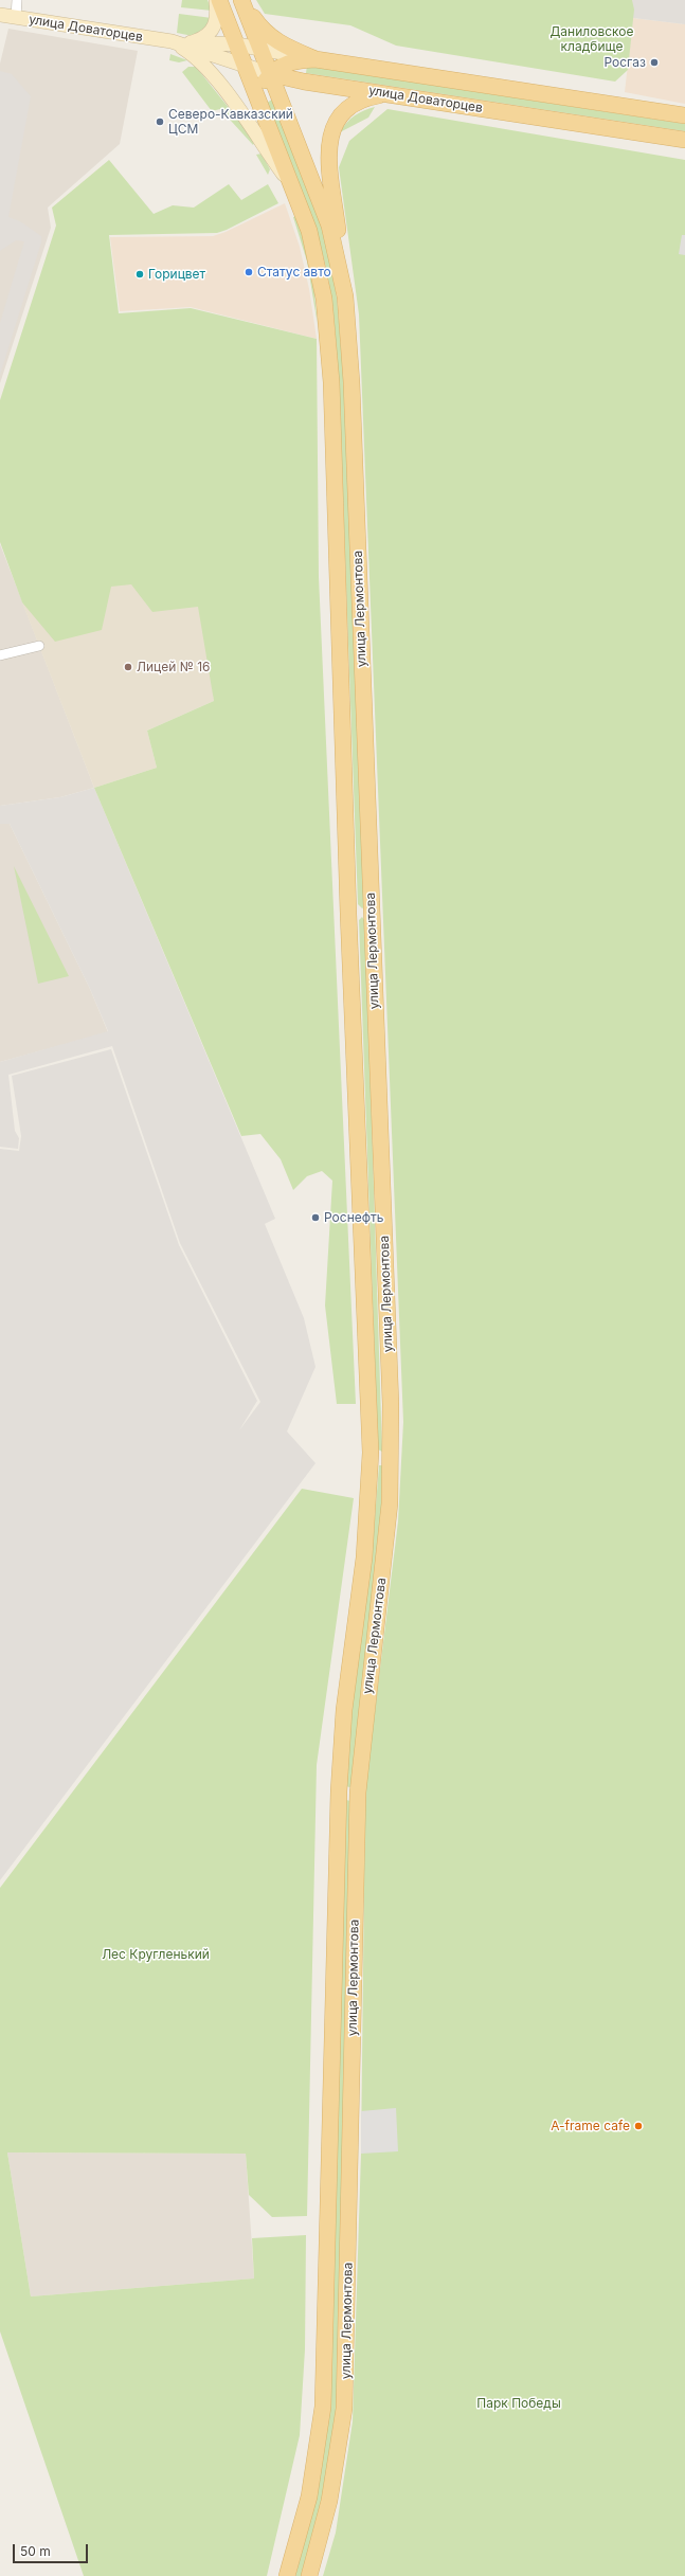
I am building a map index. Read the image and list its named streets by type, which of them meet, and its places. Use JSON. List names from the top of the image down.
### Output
{
  "streets": {
    "main road": ["улица Доваторцев", "улица Лермонтова"]
  },
  "crossings": [
    ["улица Доваторцев", "улица Лермонтова"]
  ],
  "parks": ["Даниловское кладбище", "Лес Кругленький", "Парк Победы"],
  "places": [
    "Росгаз",
    "Северо-Кавказский ЦСМ",
    "Статус авто",
    "Горицвет",
    "Лицей № 16",
    "Роснефть",
    "A-frame cafe"
  ],
  "scale_bar": "50 m"
}
